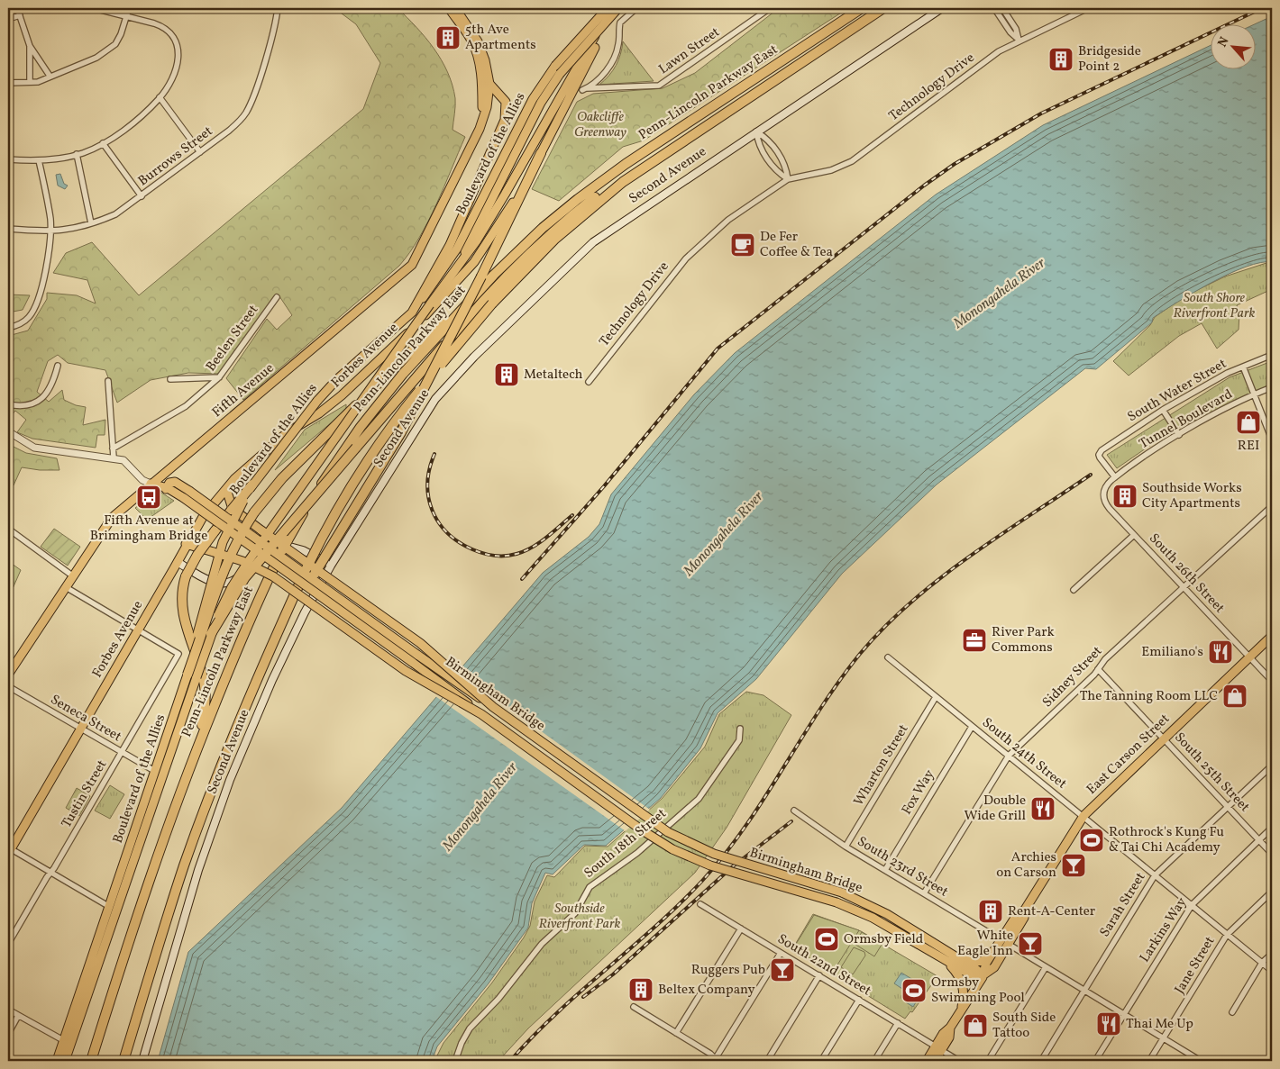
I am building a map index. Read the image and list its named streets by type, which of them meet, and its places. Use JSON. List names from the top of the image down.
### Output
{
  "streets": {
    "highway": ["Penn-Lincoln Parkway East"],
    "main road": [
      "Boulevard of the Allies",
      "Second Avenue",
      "Forbes Avenue",
      "Fifth Avenue",
      "Birmingham Bridge",
      "East Carson Street"
    ],
    "street": [
      "Lawn Street",
      "Technology Drive",
      "Burrows Street",
      "Beelen Street",
      "South Water Street",
      "Tunnel Boulevard",
      "South 26th Street",
      "Sidney Street",
      "Seneca Street",
      "South 24th Street",
      "Wharton Street",
      "South 25th Street",
      "Fox Way",
      "Tustin Street",
      "South 18th Street",
      "South 23rd Street",
      "Sarah Street",
      "Larkins Way",
      "South 22nd Street",
      "Jane Street"
    ]
  },
  "crossings": [
    ["Forbes Avenue", "Seneca Street"],
    ["Forbes Avenue", "Tustin Street"],
    ["Fifth Avenue", "Birmingham Bridge"],
    ["South Water Street", "Tunnel Boulevard"],
    ["South Water Street", "South 26th Street"],
    ["Tunnel Boulevard", "South 26th Street"],
    ["South 26th Street", "Sidney Street"],
    ["South 26th Street", "East Carson Street"],
    ["Sidney Street", "South 24th Street"],
    ["Sidney Street", "South 25th Street"],
    ["Sidney Street", "South 23rd Street"],
    ["Birmingham Bridge", "East Carson Street"],
    ["Seneca Street", "Tustin Street"],
    ["South 24th Street", "East Carson Street"],
    ["South 24th Street", "Wharton Street"],
    ["South 24th Street", "Fox Way"],
    ["South 24th Street", "Sarah Street"],
    ["South 24th Street", "Larkins Way"],
    ["South 24th Street", "Jane Street"],
    ["East Carson Street", "South 25th Street"],
    ["East Carson Street", "South 23rd Street"],
    ["East Carson Street", "South 22nd Street"],
    ["Wharton Street", "South 23rd Street"],
    ["South 25th Street", "Sarah Street"],
    ["South 25th Street", "Larkins Way"],
    ["Fox Way", "South 23rd Street"],
    ["South 23rd Street", "Sarah Street"],
    ["South 23rd Street", "Larkins Way"],
    ["South 23rd Street", "Jane Street"]
  ],
  "water": ["Monongahela River"],
  "parks": ["Oakcliffe Greenway", "South Shore Riverfront Park", "Southside Riverfront Park"],
  "places": {
    "building": [
      "5th Ave Apartments",
      "Bridgeside Point 2",
      "Metaltech",
      "Southside Works City Apartments",
      "Rent-A-Center",
      "Beltex Company"
    ],
    "cafe": ["De Fer Coffee & Tea"],
    "shop": ["REI", "The Tanning Room LLC", "South Side Tattoo"],
    "bus stop": ["Fifth Avenue at Brimingham Bridge"],
    "office": ["River Park Commons"],
    "restaurant": ["Emiliano's", "Double Wide Grill", "Thai Me Up"],
    "sports": ["Rothrock's Kung Fu & Tai Chi Academy", "Ormsby Field", "Ormsby Swimming Pool"],
    "bar": ["Archies on Carson", "White Eagle Inn", "Ruggers Pub"]
  },
  "north": "top left"
}
